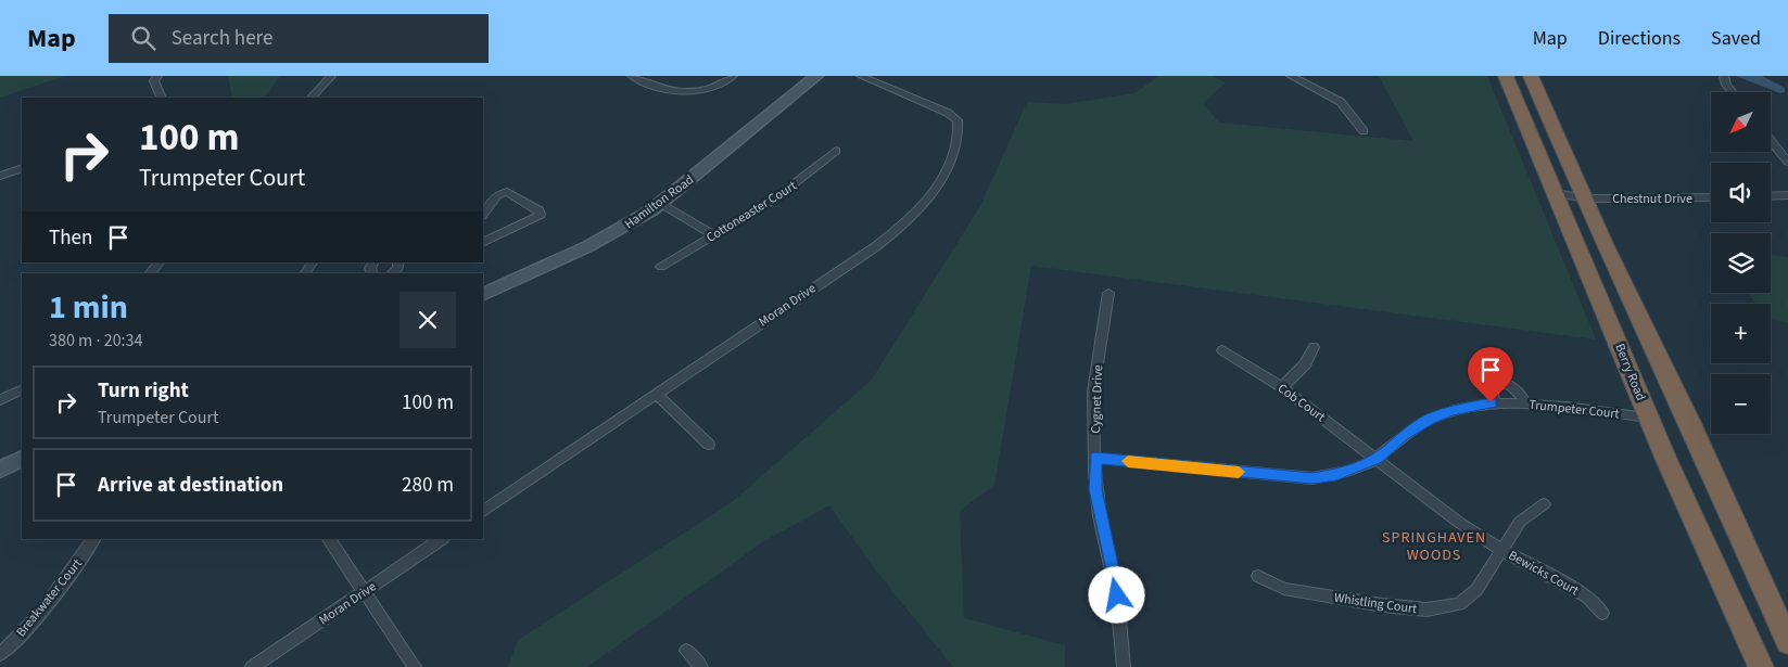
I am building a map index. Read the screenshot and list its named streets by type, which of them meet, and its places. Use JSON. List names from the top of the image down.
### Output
{
  "streets": {
    "highway": ["Berry Road"],
    "street": [
      "Chestnut Drive",
      "Hamilton Road",
      "Cottoneaster Court",
      "Moran Drive",
      "Cygnet Drive",
      "Cob Court",
      "Trumpeter Court",
      "Bewicks Court",
      "Breakwater Court",
      "Whistling Court"
    ]
  },
  "crossings": [
    ["Chestnut Drive", "Berry Road"],
    ["Berry Road", "Trumpeter Court"],
    ["Cygnet Drive", "Trumpeter Court"],
    ["Cob Court", "Trumpeter Court"],
    ["Cob Court", "Bewicks Court"],
    ["Trumpeter Court", "Bewicks Court"],
    ["Bewicks Court", "Whistling Court"]
  ],
  "districts": ["SPRINGHAVEN WOODS"],
  "north": "bottom left",
  "page": {
    "header": "Map",
    "search": "Search here",
    "nav": ["Map", "Directions", "Saved"],
    "map_buttons": ["+", "−"],
    "turn": ["100 m", "Trumpeter Court"],
    "then": "Then",
    "heading": ["1 min", "380 m · 20:34"],
    "list": [
      {
        "name": "Turn right",
        "note": "Trumpeter Court",
        "value": "100 m"
      },
      {
        "name": "Arrive at destination",
        "value": "280 m"
      }
    ]
  }
}
